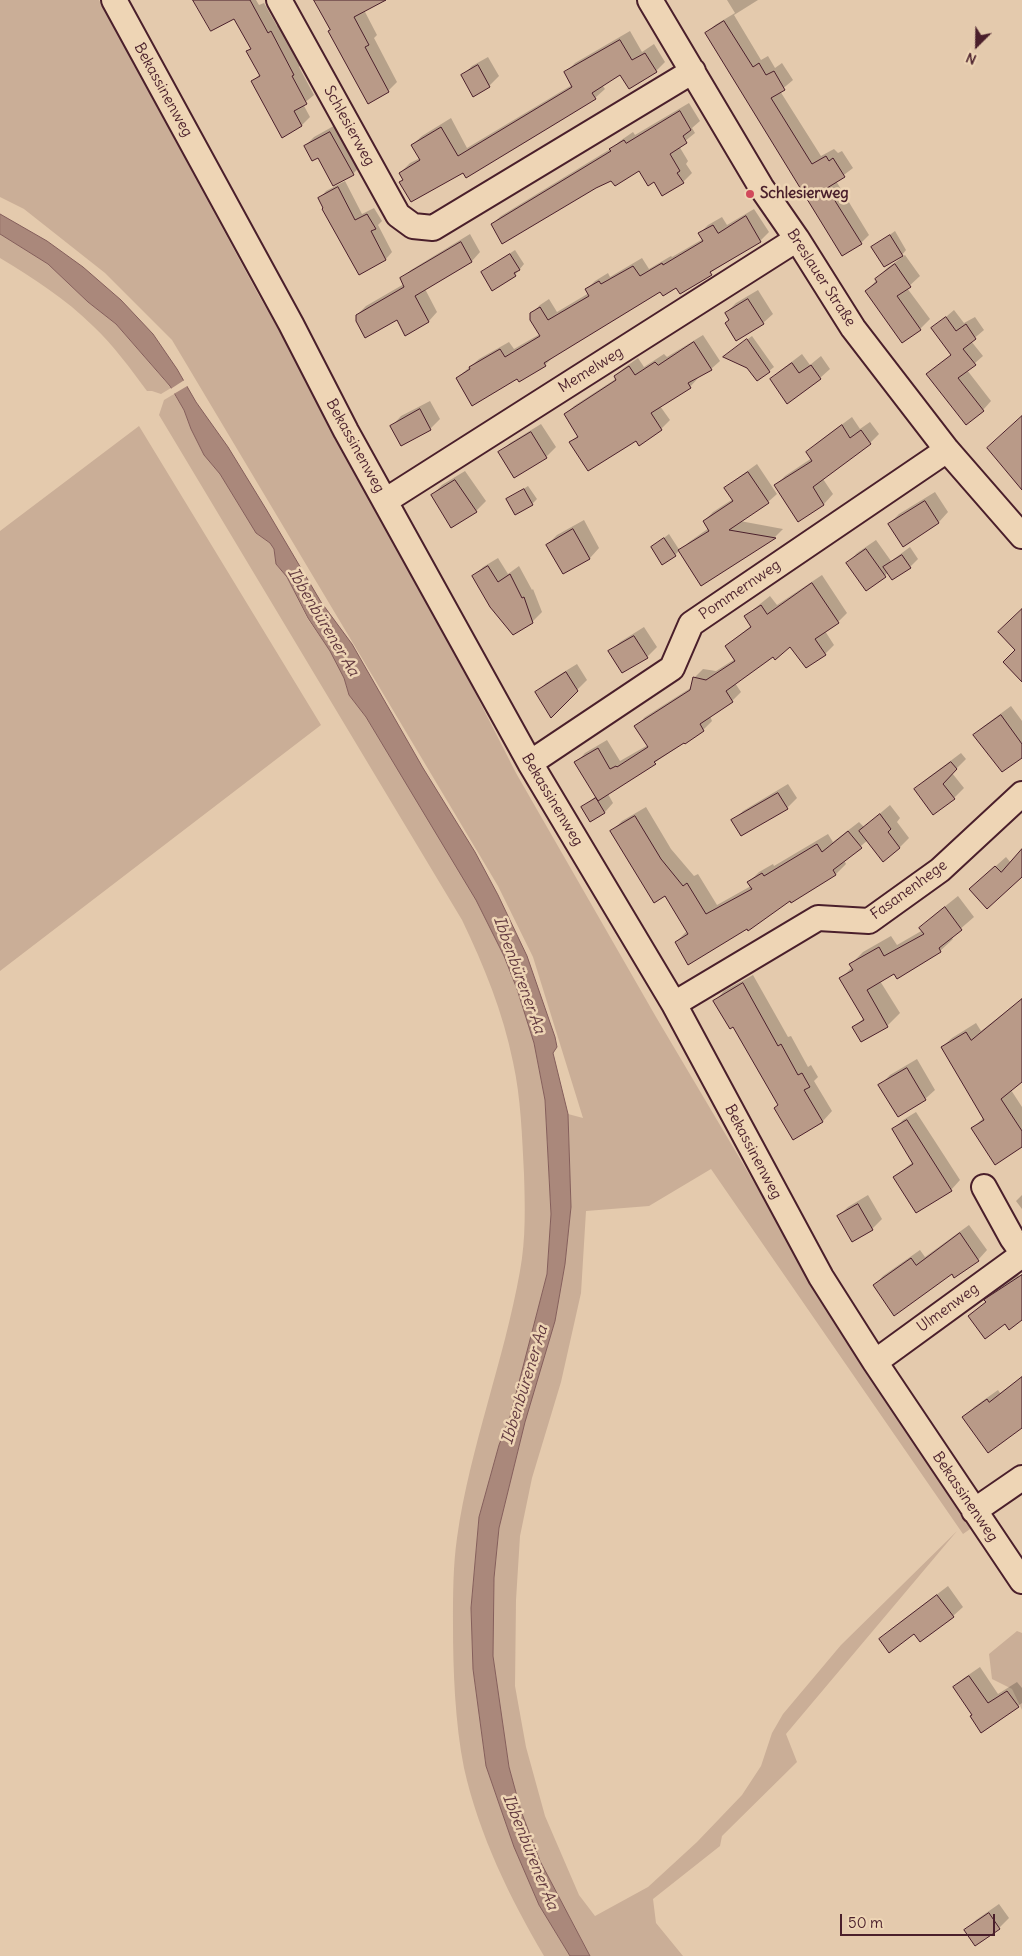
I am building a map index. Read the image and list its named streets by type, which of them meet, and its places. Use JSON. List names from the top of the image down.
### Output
{
  "streets": {
    "street": [
      "Bekassinenweg",
      "Schlesierweg",
      "Breslauer Straße",
      "Memelweg",
      "Pommernweg",
      "Fasanenhege",
      "Ulmenweg"
    ]
  },
  "crossings": [
    ["Bekassinenweg", "Memelweg"],
    ["Bekassinenweg", "Pommernweg"],
    ["Bekassinenweg", "Fasanenhege"],
    ["Bekassinenweg", "Ulmenweg"],
    ["Schlesierweg", "Breslauer Straße"],
    ["Breslauer Straße", "Memelweg"],
    ["Breslauer Straße", "Pommernweg"]
  ],
  "water": ["Ibbenbürener Aa"],
  "places": ["Schlesierweg"],
  "scale_bar": "50 m",
  "north": "bottom left"
}
